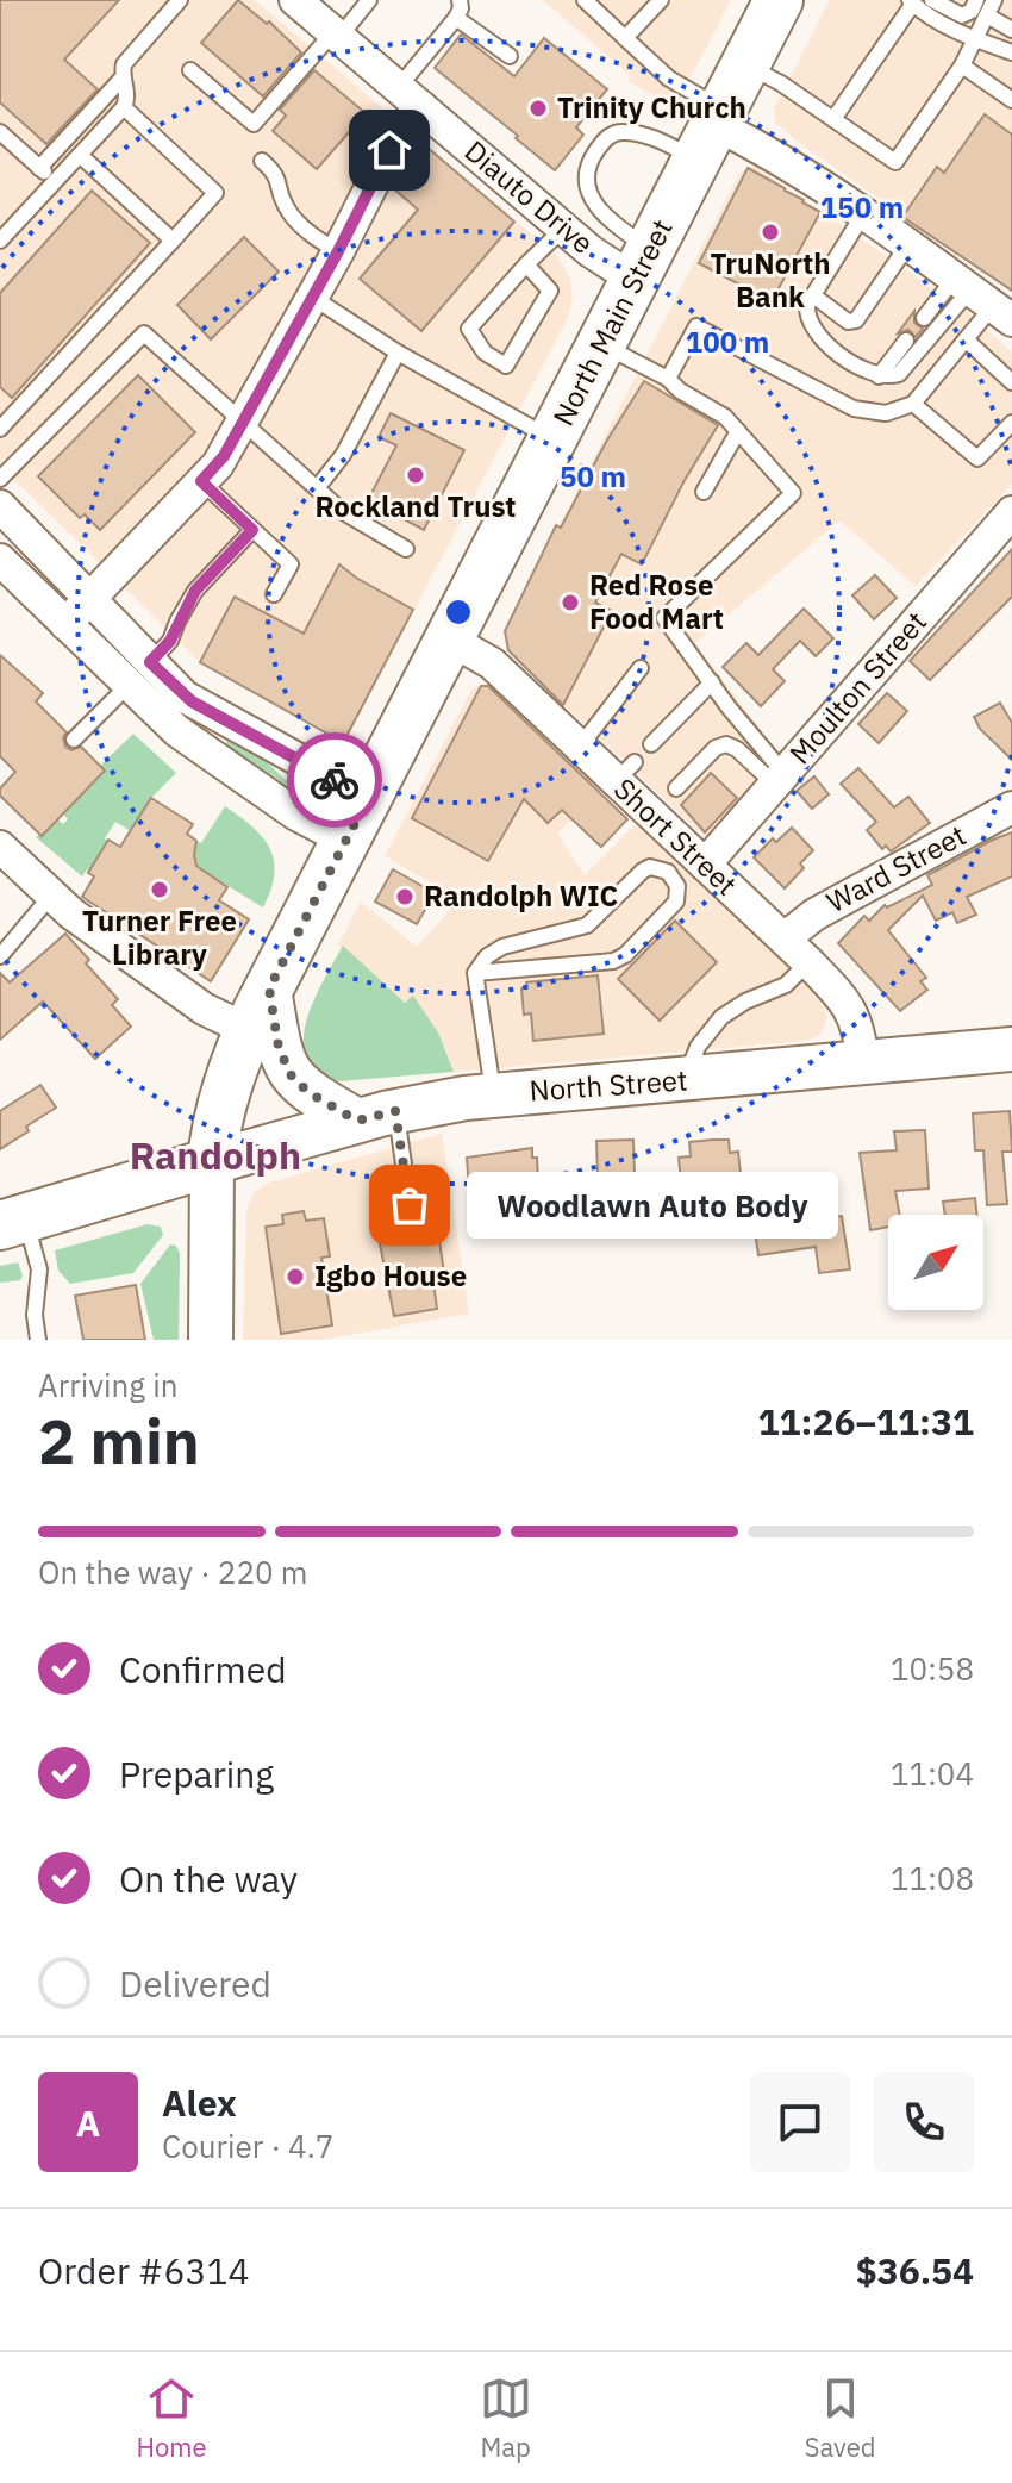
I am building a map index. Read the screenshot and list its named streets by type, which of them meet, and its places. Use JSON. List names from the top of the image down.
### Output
{
  "streets": {
    "main road": ["North Main Street", "North Street"],
    "street": [
      "Diauto Drive",
      "Moulton Street",
      "Short Street",
      "Ward Street"
    ]
  },
  "crossings": [
    ["Diauto Drive", "North Main Street"],
    ["North Main Street", "Short Street"],
    ["North Main Street", "North Street"],
    ["Moulton Street", "Short Street"],
    ["Short Street", "Ward Street"],
    ["Short Street", "North Street"]
  ],
  "districts": ["Randolph"],
  "places": [
    "Trinity Church",
    "TruNorth Bank",
    "Rockland Trust",
    "Red Rose Food Mart",
    "Turner Free Library",
    "Randolph WIC",
    "Woodlawn Auto Body",
    "Igbo House"
  ],
  "north": "top right",
  "page": {
    "bubble": "Woodlawn Auto Body",
    "heading": ["2 min", "Arriving in", "11:26–11:31"],
    "panel": [
      "Alex",
      "Courier · 4.7",
      "Order #6314",
      "$36.54"
    ],
    "bar": "On the way · 220 m",
    "list": [
      ["Confirmed", "10:58"],
      ["Preparing", "11:04"],
      ["On the way", "11:08"],
      "Delivered"
    ],
    "round": "A",
    "tabs": ["Home", "Map", "Saved"]
  },
  "rings": ["150 m", "100 m", "50 m"]
}
